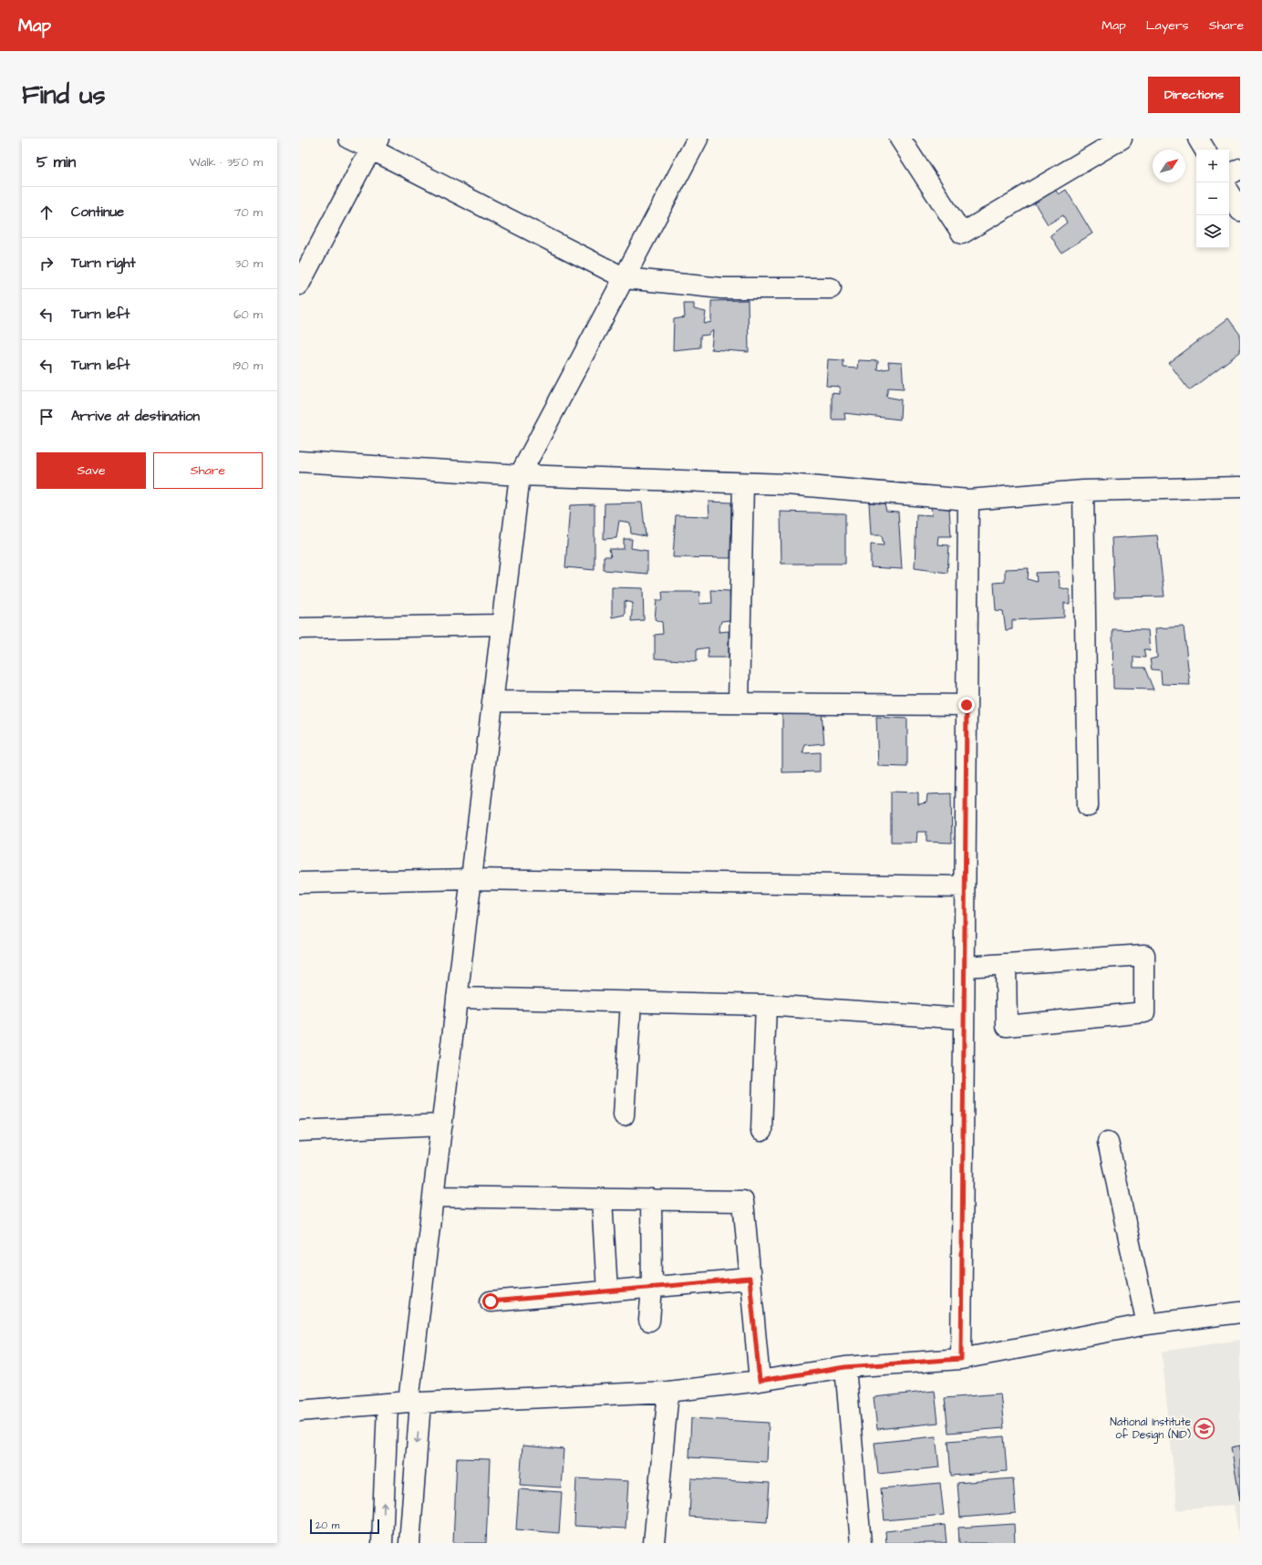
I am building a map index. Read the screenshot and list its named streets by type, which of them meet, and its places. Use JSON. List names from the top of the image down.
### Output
{
  "places": {
    "school or university": ["National Institute of Design (NID)"]
  },
  "scale_bar": "20 m",
  "north": "top right",
  "page": {
    "header": "Map",
    "nav": ["Map", "Layers", "Share"],
    "buttons": [
      "Directions",
      ["Save", "Share"]
    ],
    "title": "Find us",
    "heading": ["5 min", "Walk · 350 m"],
    "map_buttons": ["+", "−"],
    "list": [
      ["Continue", "70 m"],
      ["Turn right", "30 m"],
      ["Turn left", "60 m"],
      ["Turn left", "190 m"],
      "Arrive at destination"
    ],
    "scale": "20 m"
  }
}
